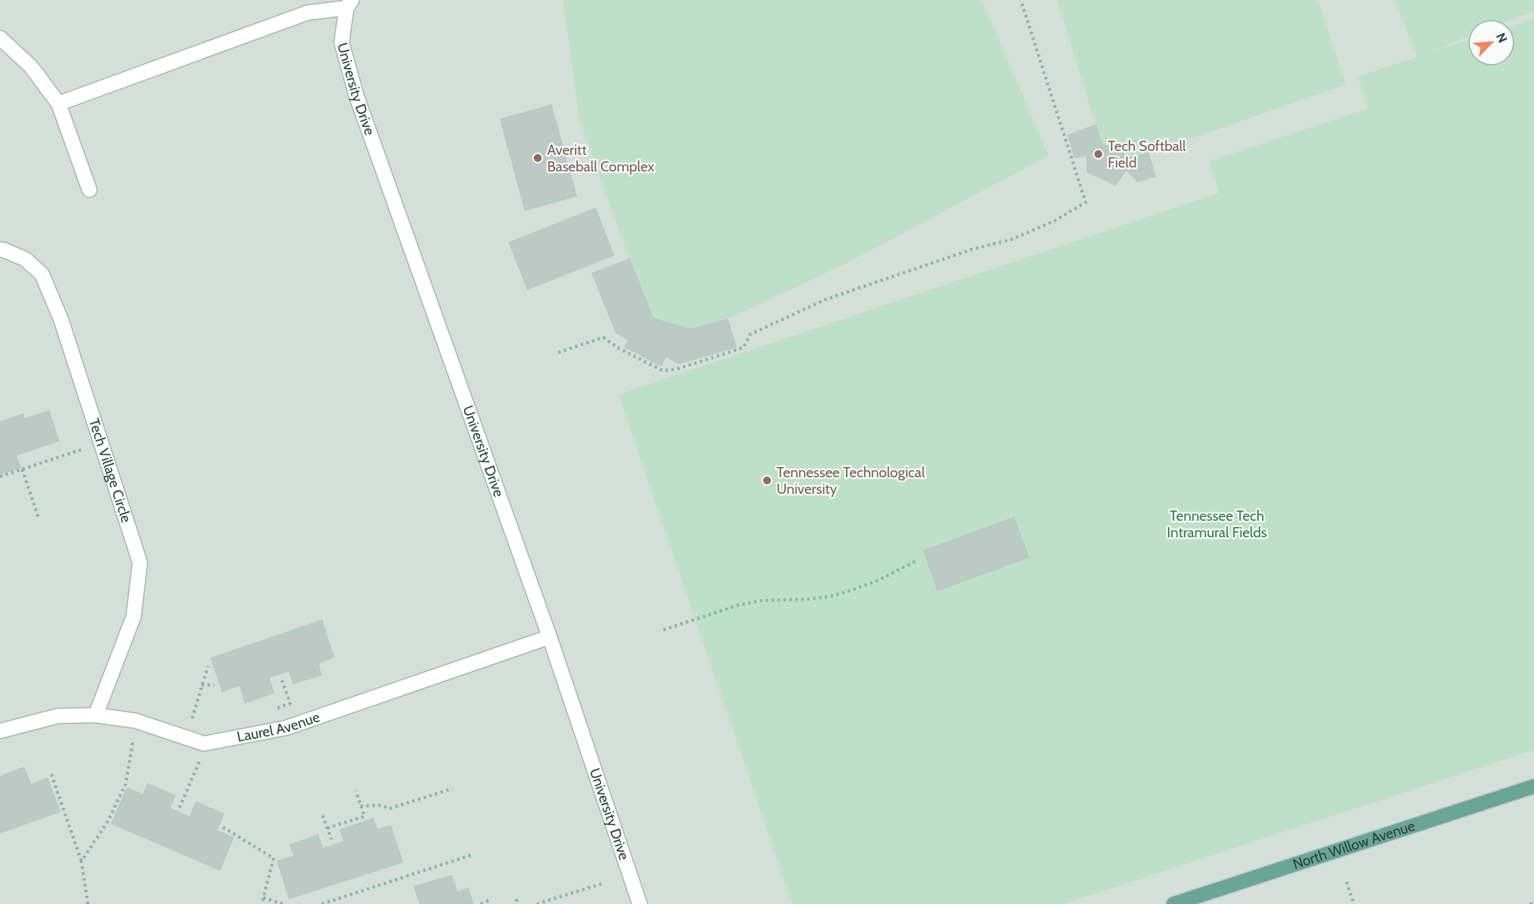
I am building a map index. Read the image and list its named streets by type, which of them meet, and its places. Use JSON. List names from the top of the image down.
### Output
{
  "streets": {
    "main road": ["North Willow Avenue"],
    "street": ["University Drive", "Tech Village Circle", "Laurel Avenue"]
  },
  "crossings": [
    ["University Drive", "Laurel Avenue"],
    ["Tech Village Circle", "Laurel Avenue"]
  ],
  "parks": ["Tennessee Tech Intramural Fields"],
  "places": ["Tech Softball Field", "Averitt Baseball Complex", "Tennessee Technological University"],
  "north": "top right"
}
